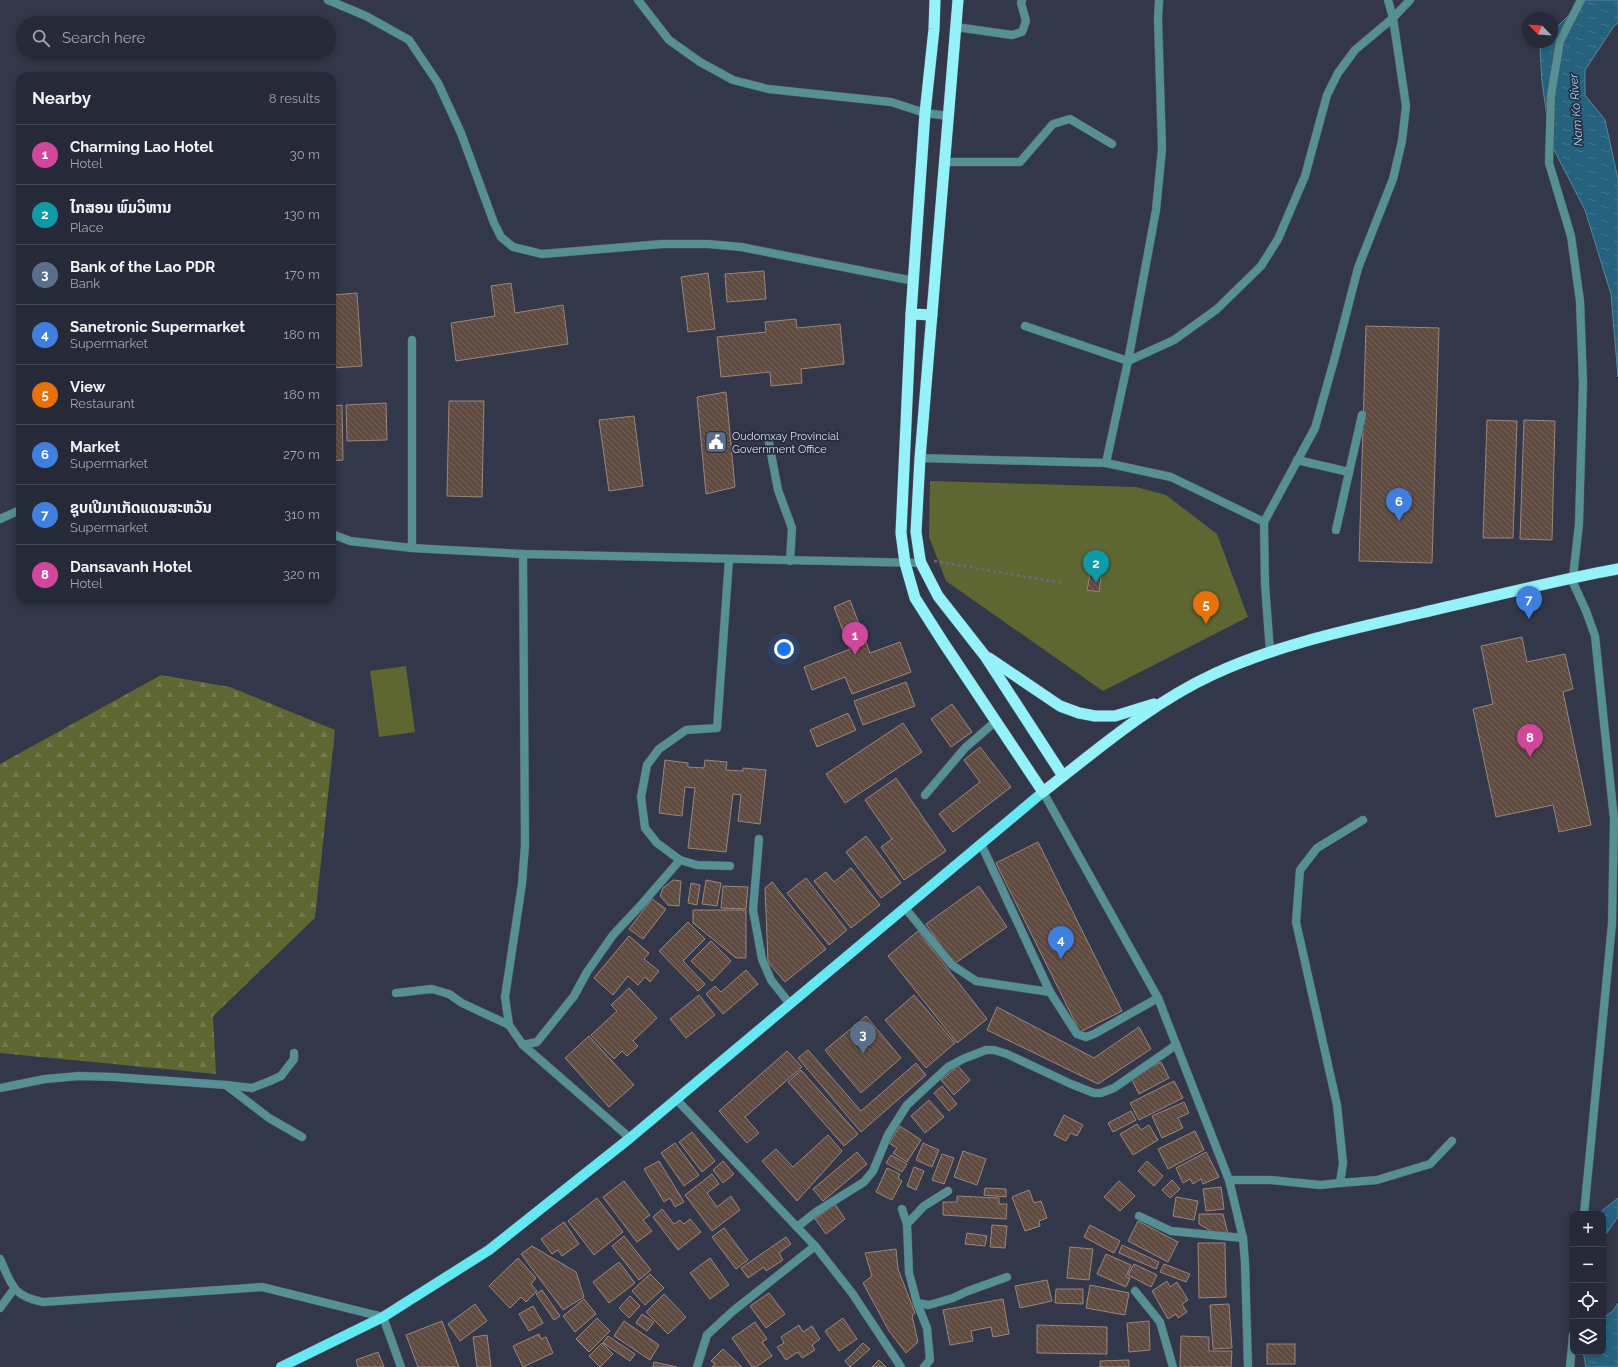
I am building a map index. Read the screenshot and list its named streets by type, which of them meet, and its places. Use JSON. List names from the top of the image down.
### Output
{
  "water": ["Nam Ko River"],
  "places": {
    "public building": ["Oudomxay Provincial Government Office"]
  },
  "north": "top left",
  "page": {
    "search": "Search here",
    "heading": ["Nearby", "8 results"],
    "list": [
      {
        "mark": "1",
        "name": "Charming Lao Hotel",
        "note": "Hotel",
        "value": "30 m"
      },
      {
        "mark": "2",
        "name": "ໄກສອນ ພົມວິຫານ",
        "note": "Place",
        "value": "130 m"
      },
      {
        "mark": "3",
        "name": "Bank of the Lao PDR",
        "note": "Bank",
        "value": "170 m"
      },
      {
        "mark": "4",
        "name": "Sanetronic Supermarket",
        "note": "Supermarket",
        "value": "180 m"
      },
      {
        "mark": "5",
        "name": "View",
        "note": "Restaurant",
        "value": "180 m"
      },
      {
        "mark": "6",
        "name": "Market",
        "note": "Supermarket",
        "value": "270 m"
      },
      {
        "mark": "7",
        "name": "ຊຸບເປີມາເກັດແດນສະຫວັນ",
        "note": "Supermarket",
        "value": "310 m"
      },
      {
        "mark": "8",
        "name": "Dansavanh Hotel",
        "note": "Hotel",
        "value": "320 m"
      }
    ],
    "pins": [
      "6",
      "2",
      "7",
      "5",
      "1",
      "8",
      "4",
      "3"
    ],
    "map_buttons": ["+", "−"]
  }
}
